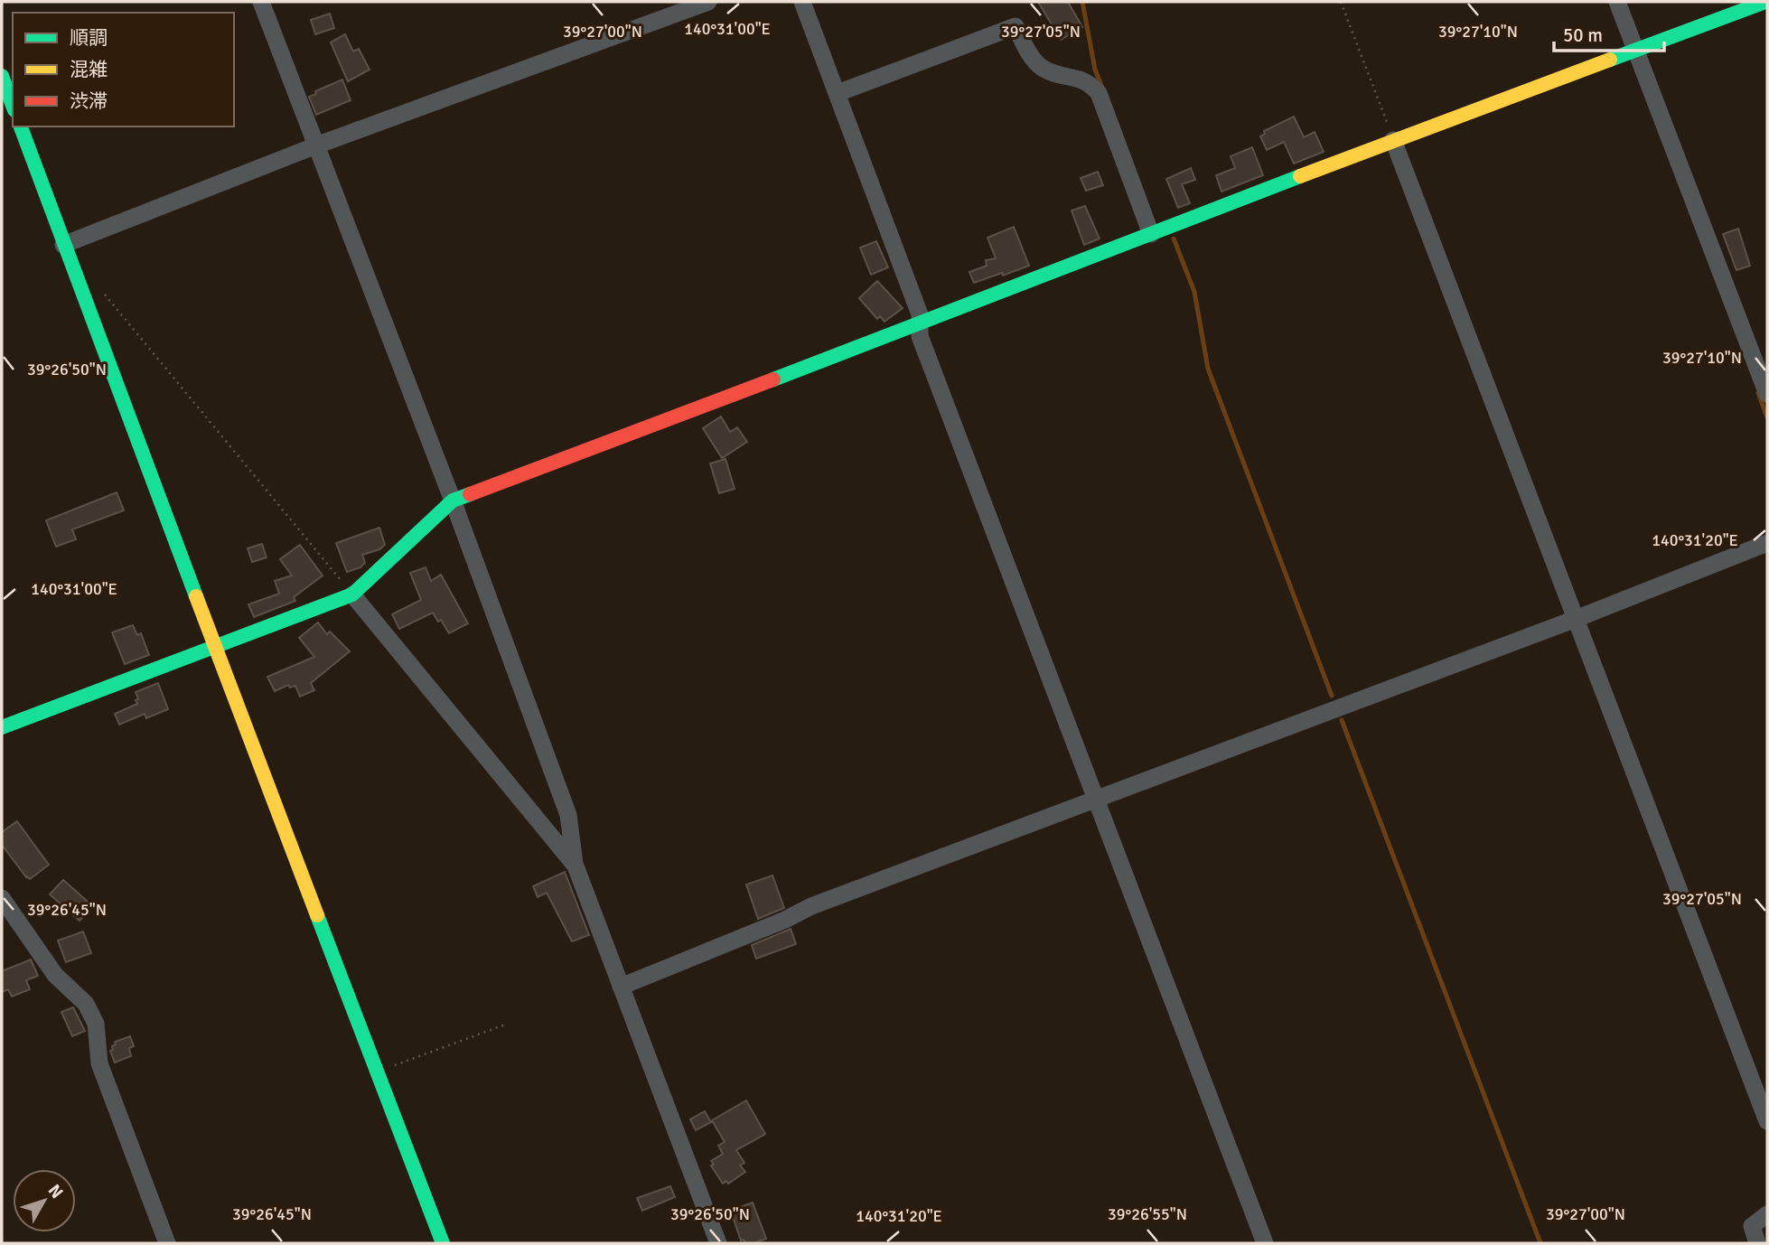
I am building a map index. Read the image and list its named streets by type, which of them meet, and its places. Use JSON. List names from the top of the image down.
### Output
{
  "legend": ["順調", "混雑", "渋滞"],
  "scale_bar": "50 m",
  "north": "top right",
  "coordinates": [
    "140°31'00\"E",
    "39°27'00\"N",
    "39°27'05\"N",
    "39°27'10\"N",
    "39°26'50\"N",
    "140°31'20\"E",
    "39°26'45\"N",
    "39°26'55\"N"
  ]
}
